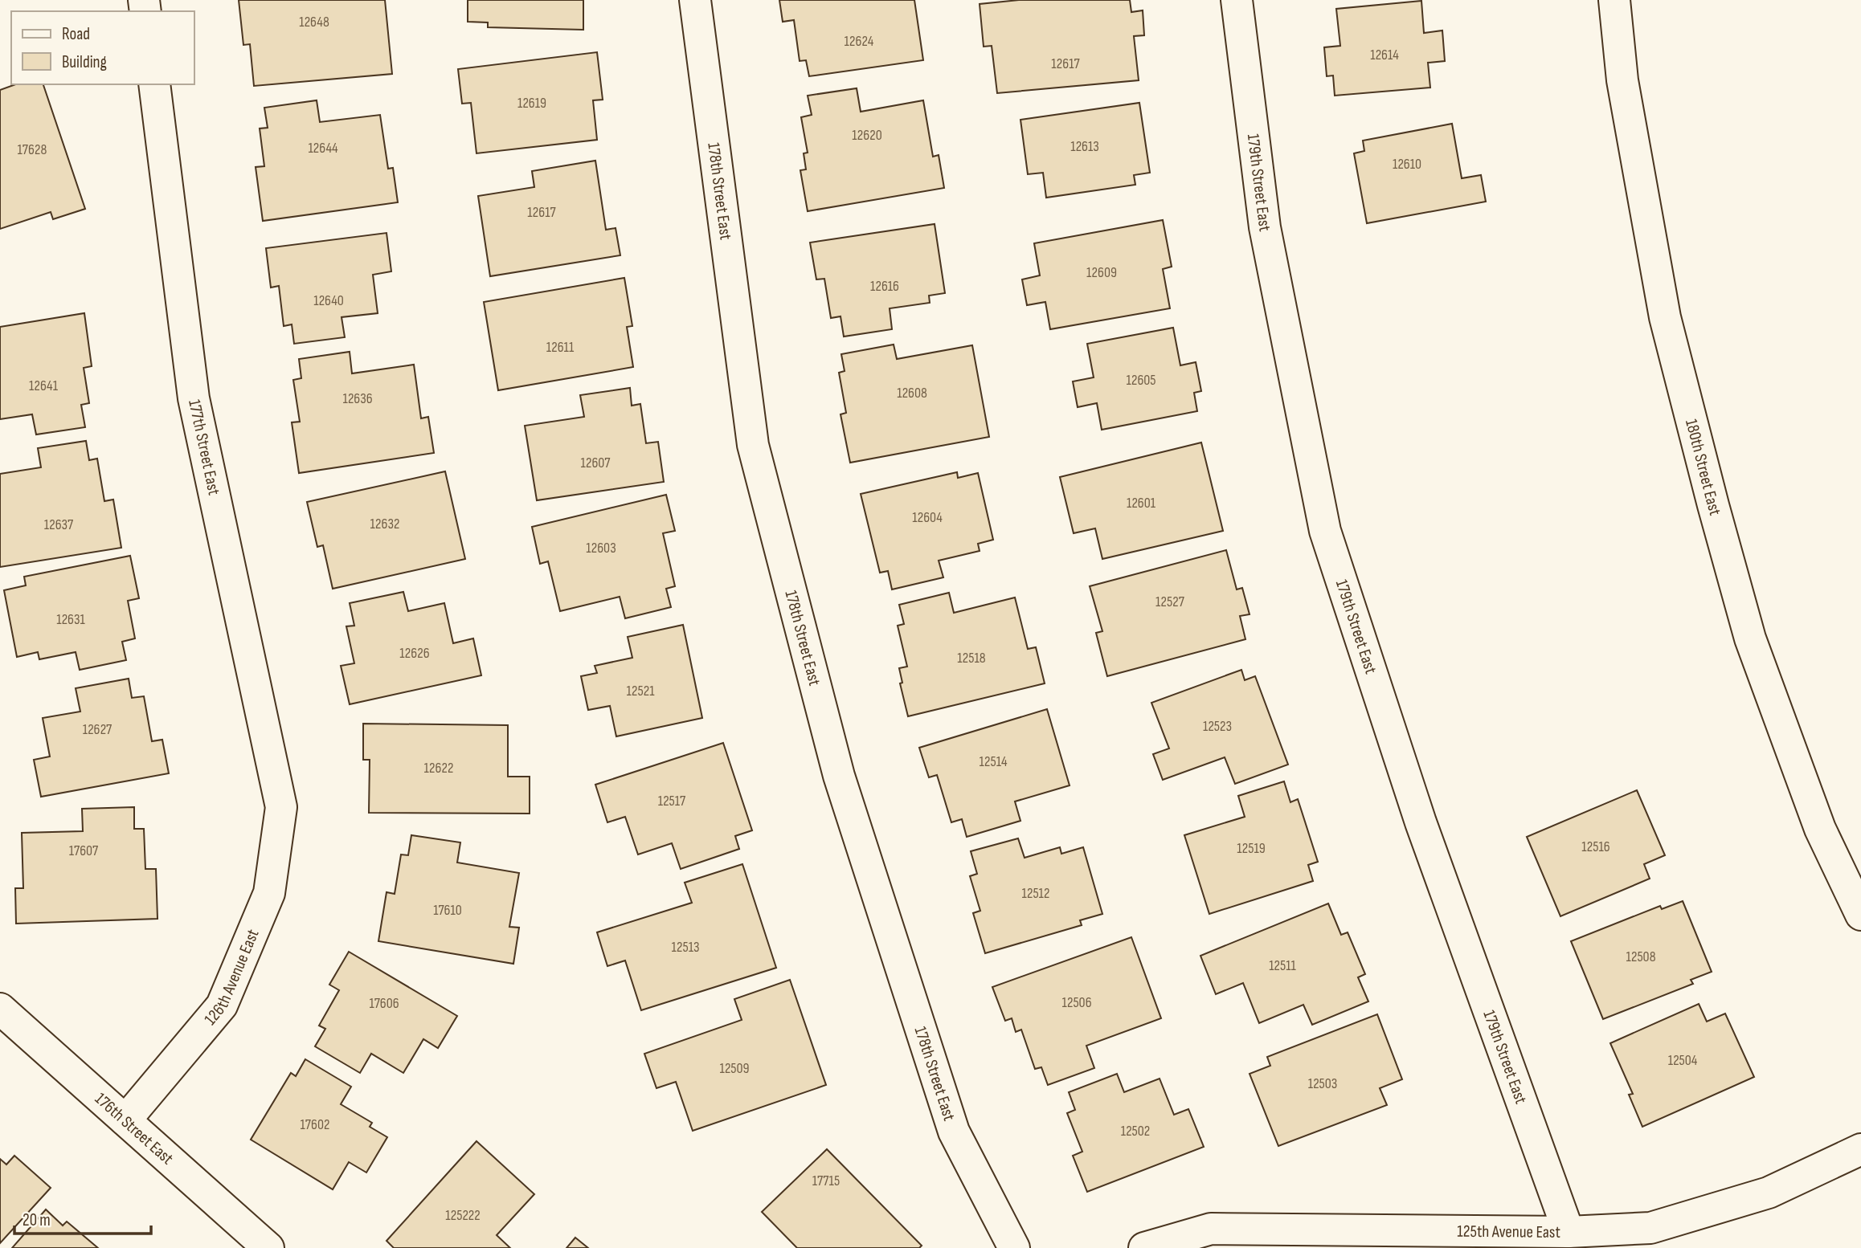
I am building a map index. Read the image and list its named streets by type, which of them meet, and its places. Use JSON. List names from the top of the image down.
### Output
{
  "streets": {
    "street": [
      "179th Street East",
      "178th Street East",
      "177th Street East",
      "180th Street East",
      "126th Avenue East",
      "176th Street East",
      "125th Avenue East"
    ]
  },
  "crossings": [
    ["179th Street East", "125th Avenue East"],
    ["177th Street East", "126th Avenue East"],
    ["126th Avenue East", "176th Street East"]
  ],
  "house_numbers": [
    "12648",
    "12624",
    "12614",
    "12617",
    "12619",
    "12620",
    "12613",
    "12644",
    "17628",
    "12610",
    "12617",
    "12609",
    "12616",
    "12640",
    "12611",
    "12605",
    "12641",
    "12608",
    "12636",
    "12607",
    "12601",
    "12604",
    "12632",
    "12637",
    "12603",
    "12527",
    "12631",
    "12626",
    "12518",
    "12521",
    "12523",
    "12627",
    "12514",
    "12622",
    "12517",
    "12516",
    "12519",
    "17607",
    "12512",
    "17610",
    "12513",
    "12508",
    "12511",
    "12506",
    "17606",
    "12504",
    "12509",
    "12503",
    "17602",
    "12502",
    "17715",
    "125222"
  ],
  "legend": ["Road", "Building"],
  "scale_bar": "20 m"
}
